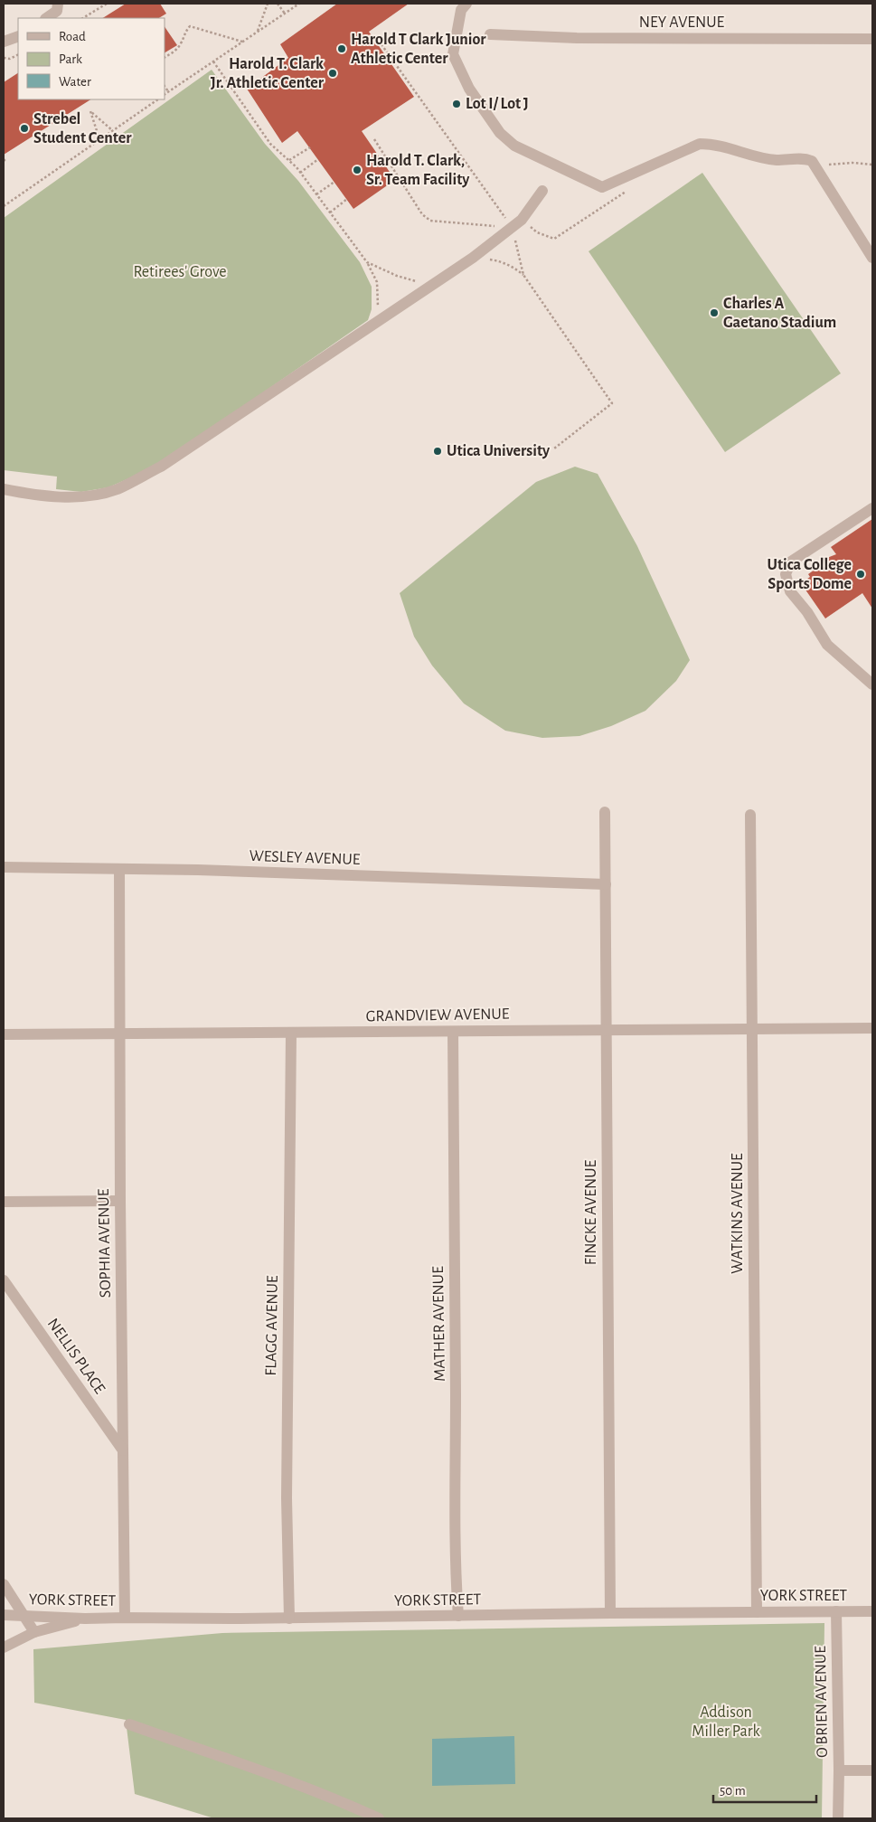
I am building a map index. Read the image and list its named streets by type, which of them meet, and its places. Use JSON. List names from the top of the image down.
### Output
{
  "streets": {
    "street": [
      "NEY AVENUE",
      "WESLEY AVENUE",
      "GRANDVIEW AVENUE",
      "FINCKE AVENUE",
      "WATKINS AVENUE",
      "SOPHIA AVENUE",
      "MATHER AVENUE",
      "FLAGG AVENUE",
      "NELLIS PLACE",
      "YORK STREET",
      "O BRIEN AVENUE"
    ]
  },
  "crossings": [
    ["WESLEY AVENUE", "FINCKE AVENUE"],
    ["WESLEY AVENUE", "SOPHIA AVENUE"],
    ["GRANDVIEW AVENUE", "FINCKE AVENUE"],
    ["GRANDVIEW AVENUE", "WATKINS AVENUE"],
    ["GRANDVIEW AVENUE", "SOPHIA AVENUE"],
    ["GRANDVIEW AVENUE", "MATHER AVENUE"],
    ["GRANDVIEW AVENUE", "FLAGG AVENUE"],
    ["FINCKE AVENUE", "YORK STREET"],
    ["WATKINS AVENUE", "YORK STREET"],
    ["SOPHIA AVENUE", "NELLIS PLACE"],
    ["SOPHIA AVENUE", "YORK STREET"],
    ["MATHER AVENUE", "YORK STREET"],
    ["FLAGG AVENUE", "YORK STREET"],
    ["YORK STREET", "O BRIEN AVENUE"]
  ],
  "parks": ["Retirees' Grove", "Addison Miller Park"],
  "places": [
    "Harold T Clark Junior Athletic Center",
    "Harold T. Clark Jr. Athletic Center",
    "Lot I/ Lot J",
    "Strebel Student Center",
    "Harold T. Clark, Sr. Team Facility",
    "Charles A Gaetano Stadium",
    "Utica University",
    "Utica College Sports Dome"
  ],
  "legend": ["Road", "Park", "Water"],
  "scale_bar": "50 m"
}
